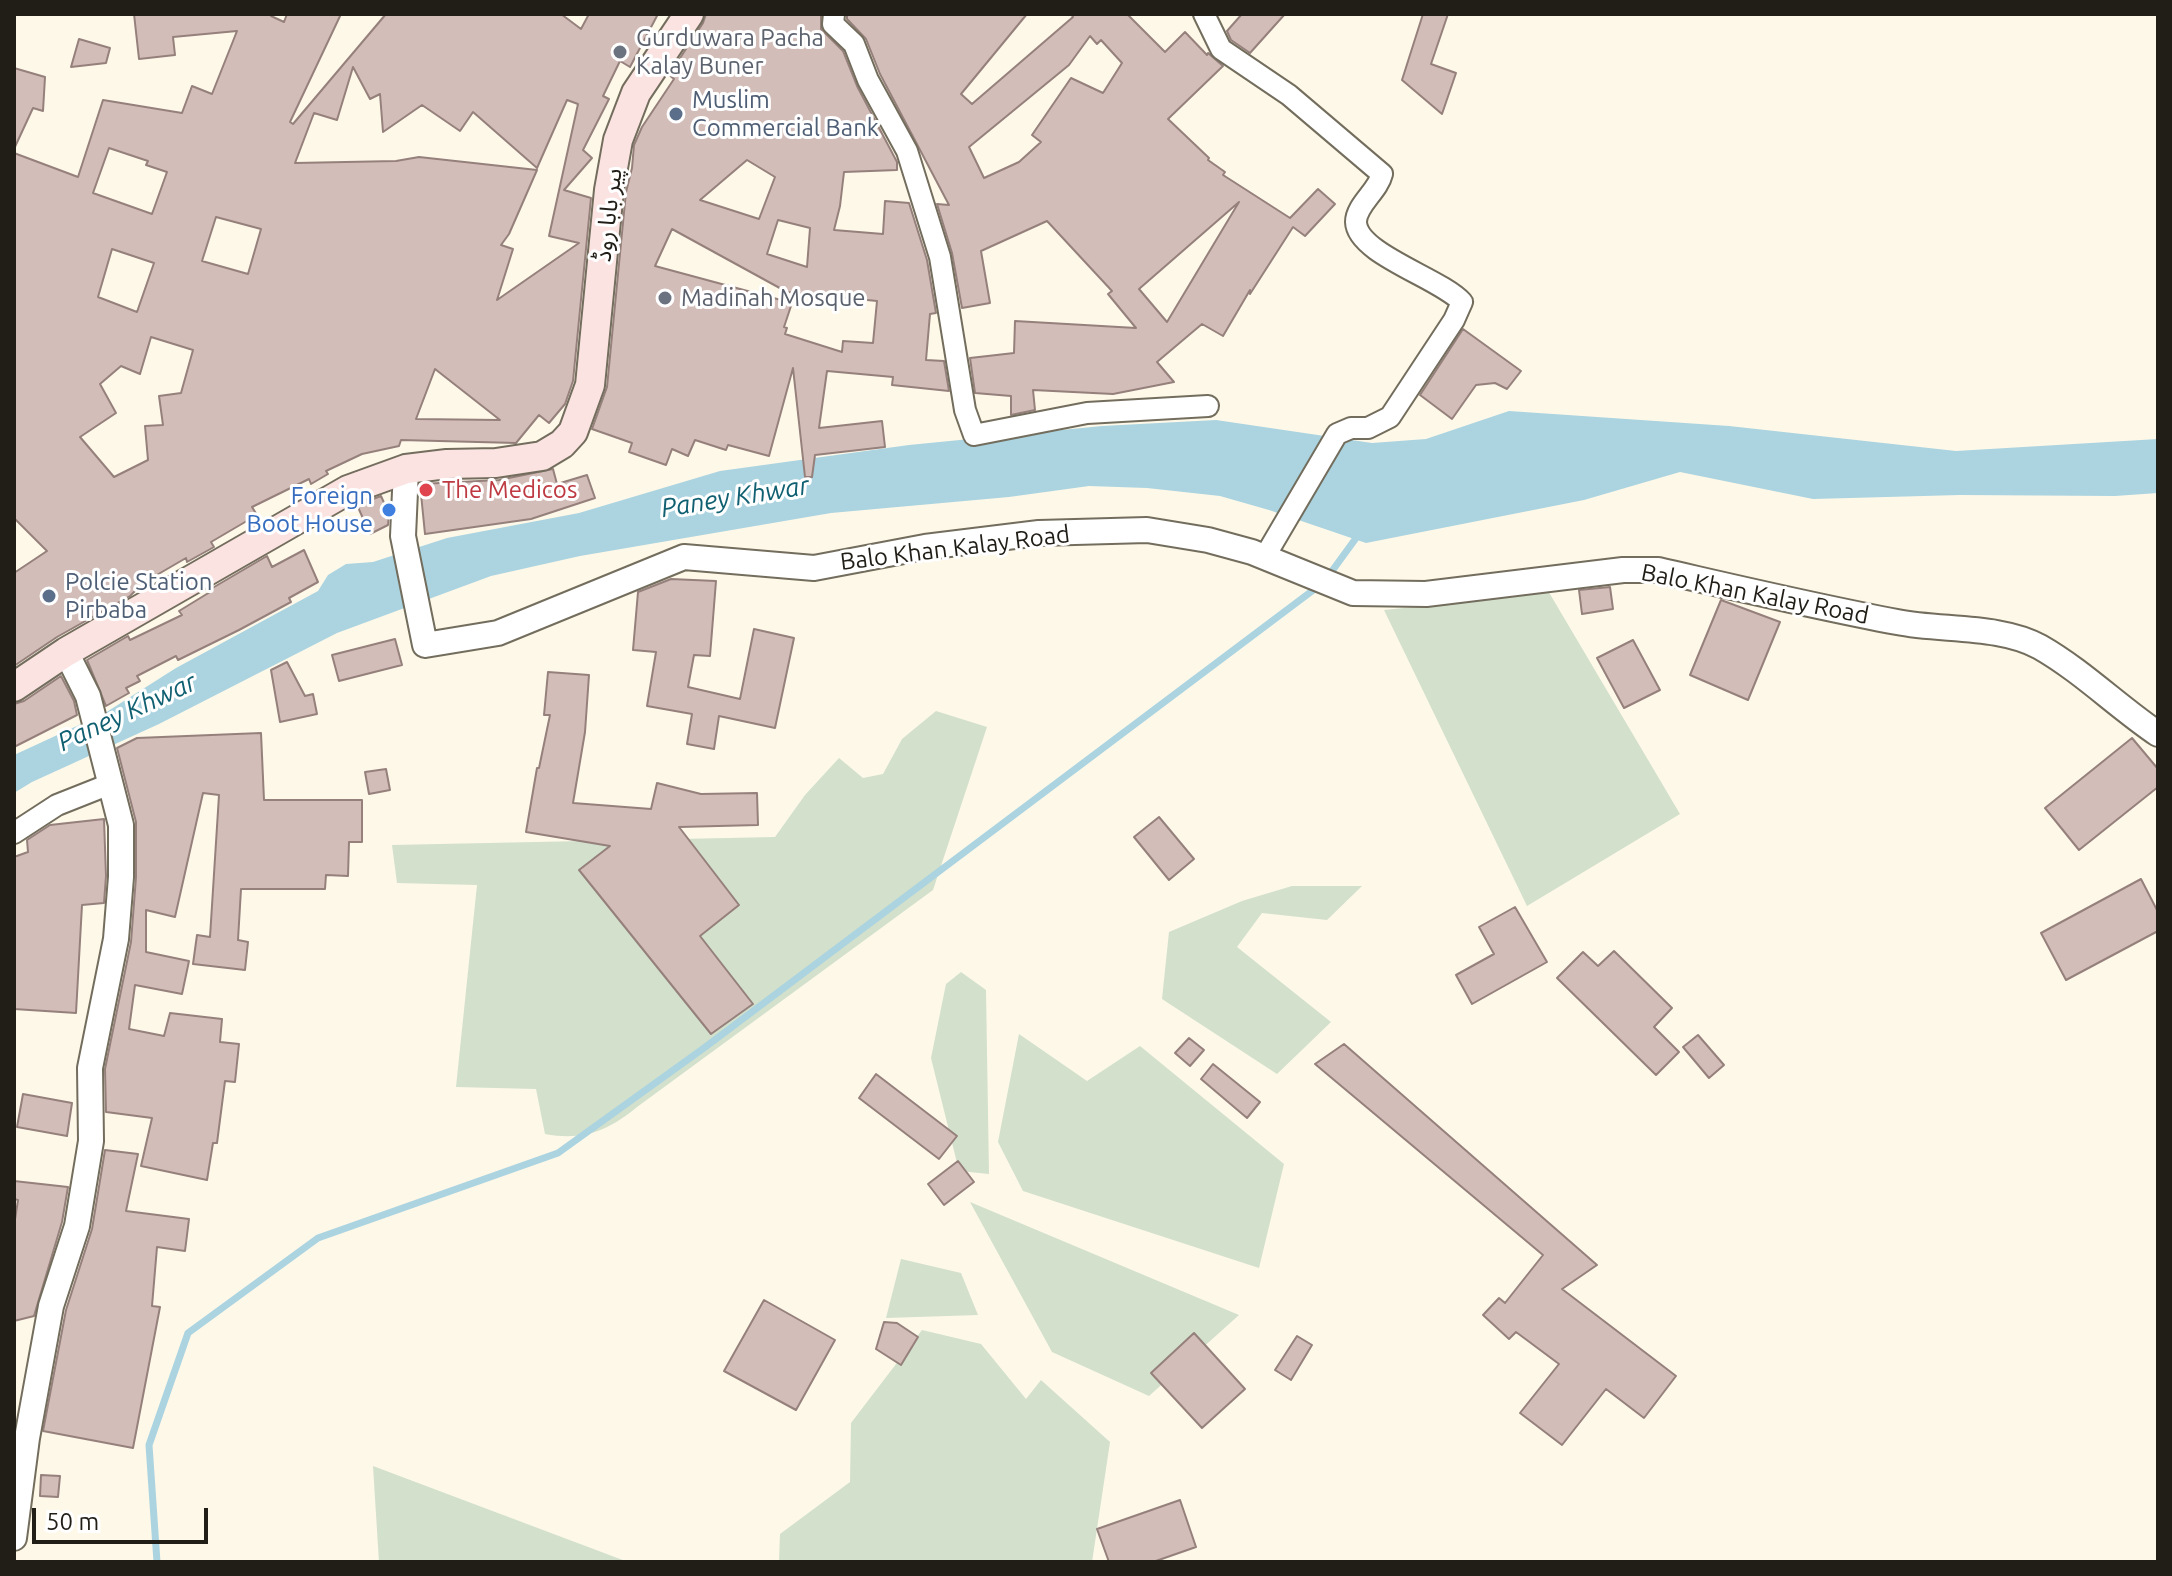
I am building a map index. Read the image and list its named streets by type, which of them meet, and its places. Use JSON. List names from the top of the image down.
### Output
{
  "streets": {
    "main road": ["پیر بابا روڈ"],
    "street": ["Balo Khan Kalay Road"]
  },
  "crossings": [
    ["پیر بابا روڈ", "Balo Khan Kalay Road"]
  ],
  "water": ["Paney Khwar"],
  "places": [
    "Gurduwara Pacha Kalay Buner",
    "Muslim Commercial Bank",
    "Madinah Mosque",
    "The Medicos",
    "Foreign Boot House",
    "Polcie Station Pirbaba"
  ],
  "scale_bar": "50 m"
}
